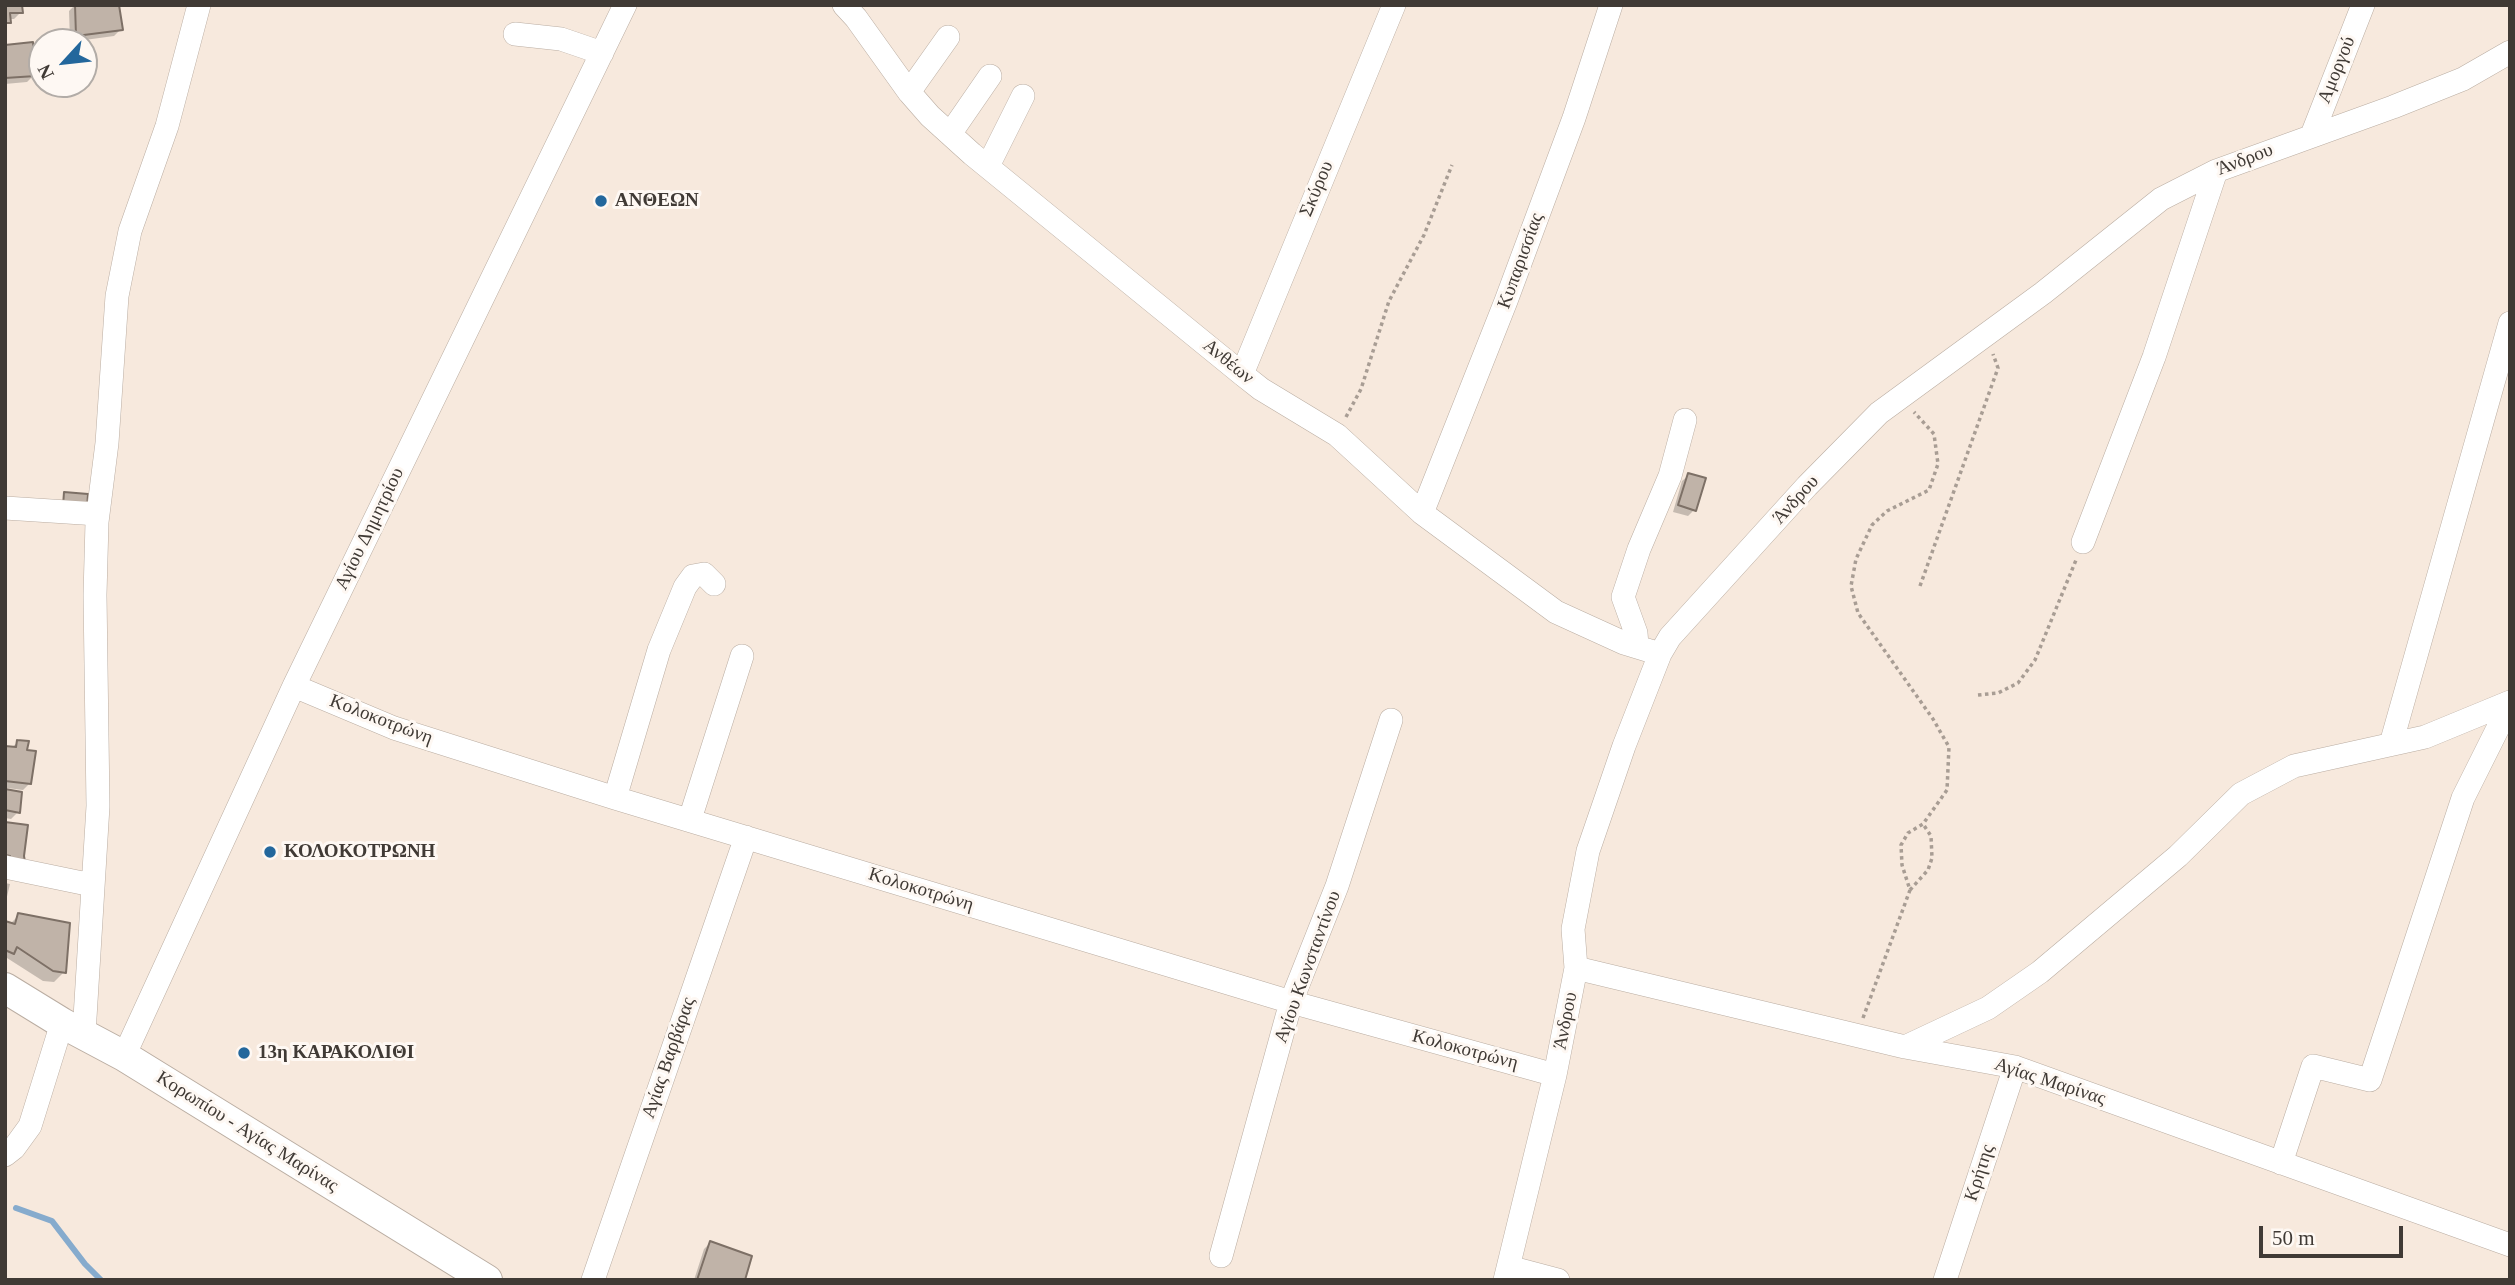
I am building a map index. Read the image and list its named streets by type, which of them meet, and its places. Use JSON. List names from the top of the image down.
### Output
{
  "streets": {
    "main road": ["Κορωπίου - Αγίας Μαρίνας"],
    "street": [
      "Αμοργού",
      "Άνδρου",
      "Σκύρου",
      "Κυπαρισσίας",
      "Ανθέων",
      "Αγίου Δημητρίου",
      "Κολοκοτρώνη",
      "Αγίου Κωνσταντίνου",
      "Αγίας Βαρβάρας",
      "Αγίας Μαρίνας",
      "Κρήτης"
    ]
  },
  "crossings": [
    ["Αμοργού", "Άνδρου"],
    ["Άνδρου", "Ανθέων"],
    ["Άνδρου", "Κολοκοτρώνη"],
    ["Άνδρου", "Αγίας Μαρίνας"],
    ["Σκύρου", "Ανθέων"],
    ["Κυπαρισσίας", "Ανθέων"],
    ["Αγίου Δημητρίου", "Κολοκοτρώνη"],
    ["Αγίου Δημητρίου", "Κορωπίου - Αγίας Μαρίνας"],
    ["Κολοκοτρώνη", "Αγίου Κωνσταντίνου"],
    ["Κολοκοτρώνη", "Αγίας Βαρβάρας"],
    ["Αγίας Μαρίνας", "Κρήτης"]
  ],
  "places": ["ΑΝΘΕΩΝ", "ΚΟΛΟΚΟΤΡΩΝΗ", "13η ΚΑΡΑΚΟΛΙΘΙ"],
  "scale_bar": "50 m",
  "north": "bottom left"
}
